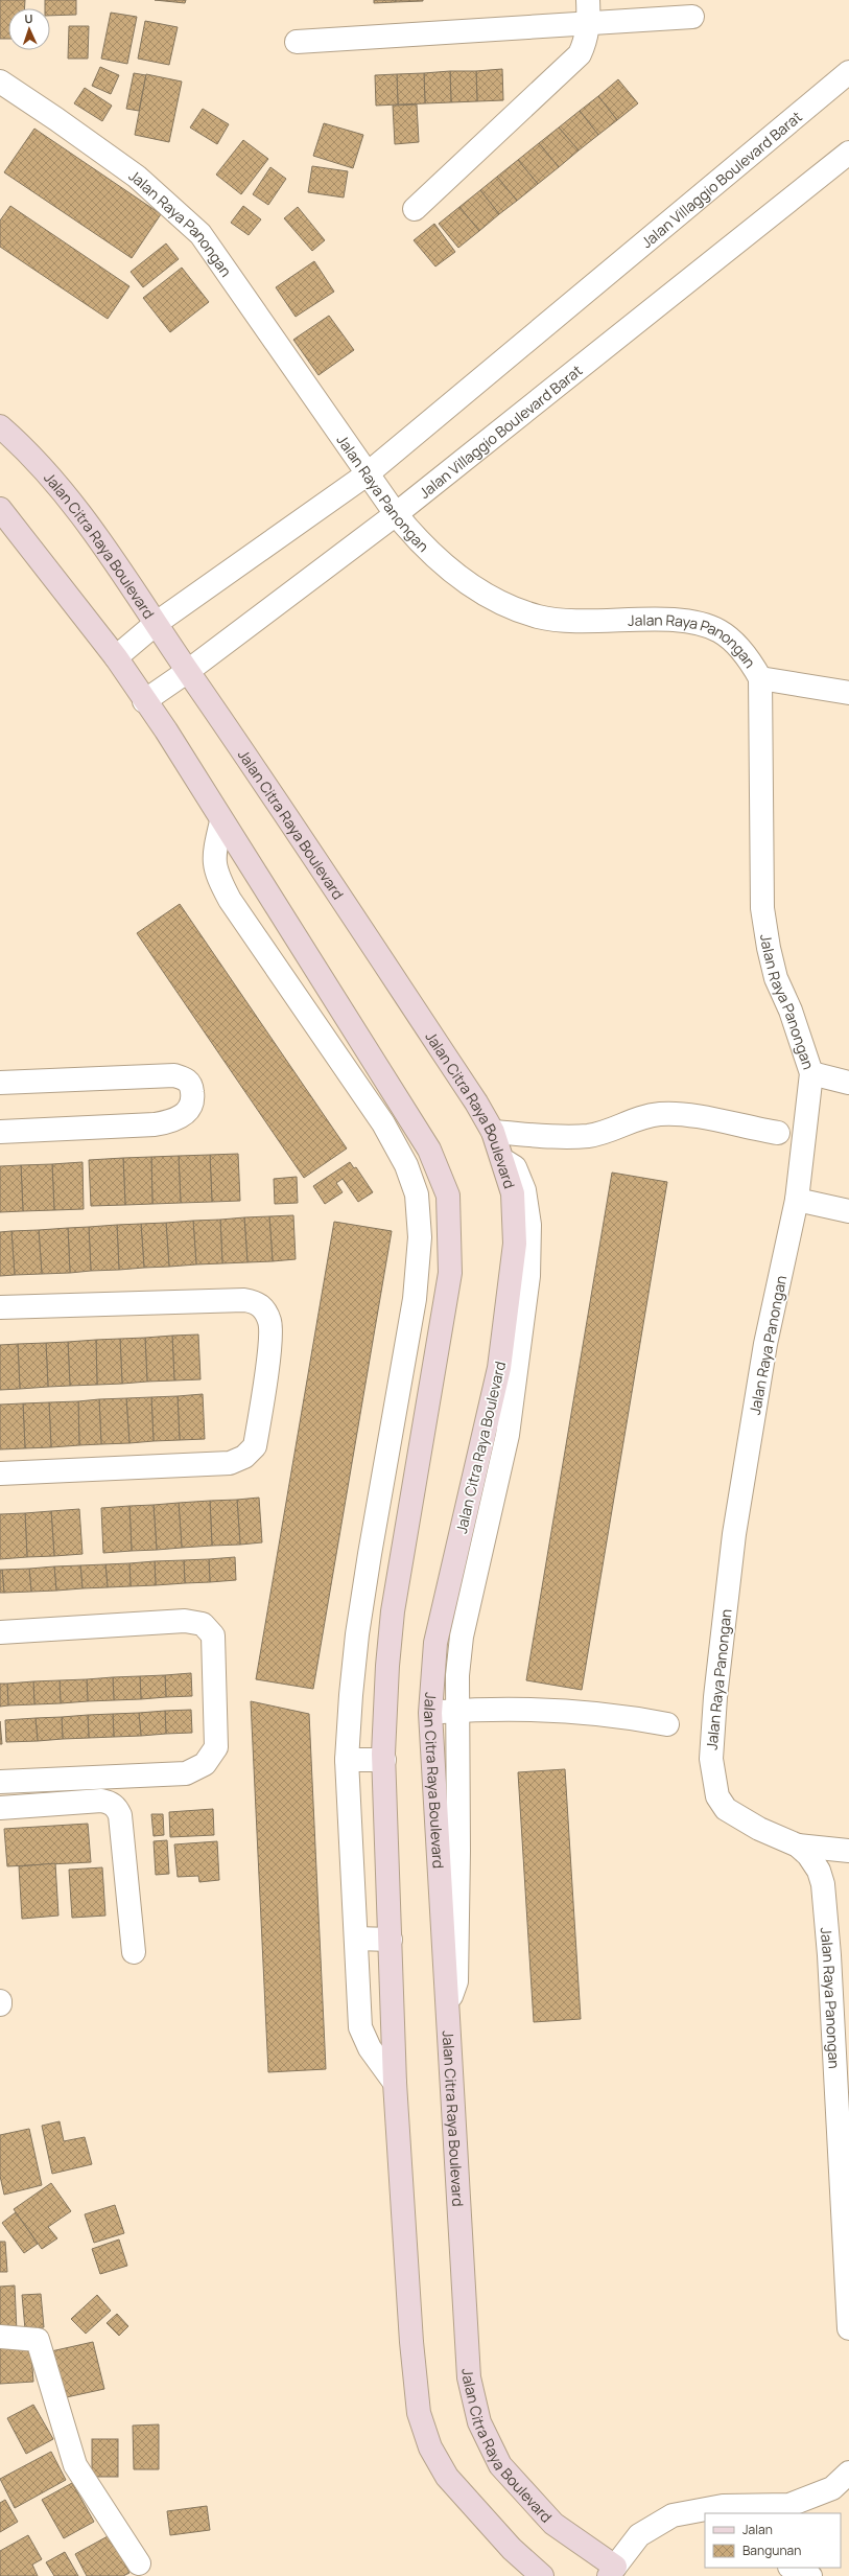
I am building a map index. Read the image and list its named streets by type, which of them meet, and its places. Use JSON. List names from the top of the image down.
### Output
{
  "streets": {
    "main road": ["Jalan Citra Raya Boulevard"],
    "street": ["Jalan Villaggio Boulevard Barat", "Jalan Raya Panongan"]
  },
  "crossings": [
    ["Jalan Villaggio Boulevard Barat", "Jalan Raya Panongan"],
    ["Jalan Villaggio Boulevard Barat", "Jalan Citra Raya Boulevard"]
  ],
  "legend": ["Jalan", "Bangunan"],
  "north": "top"
}
